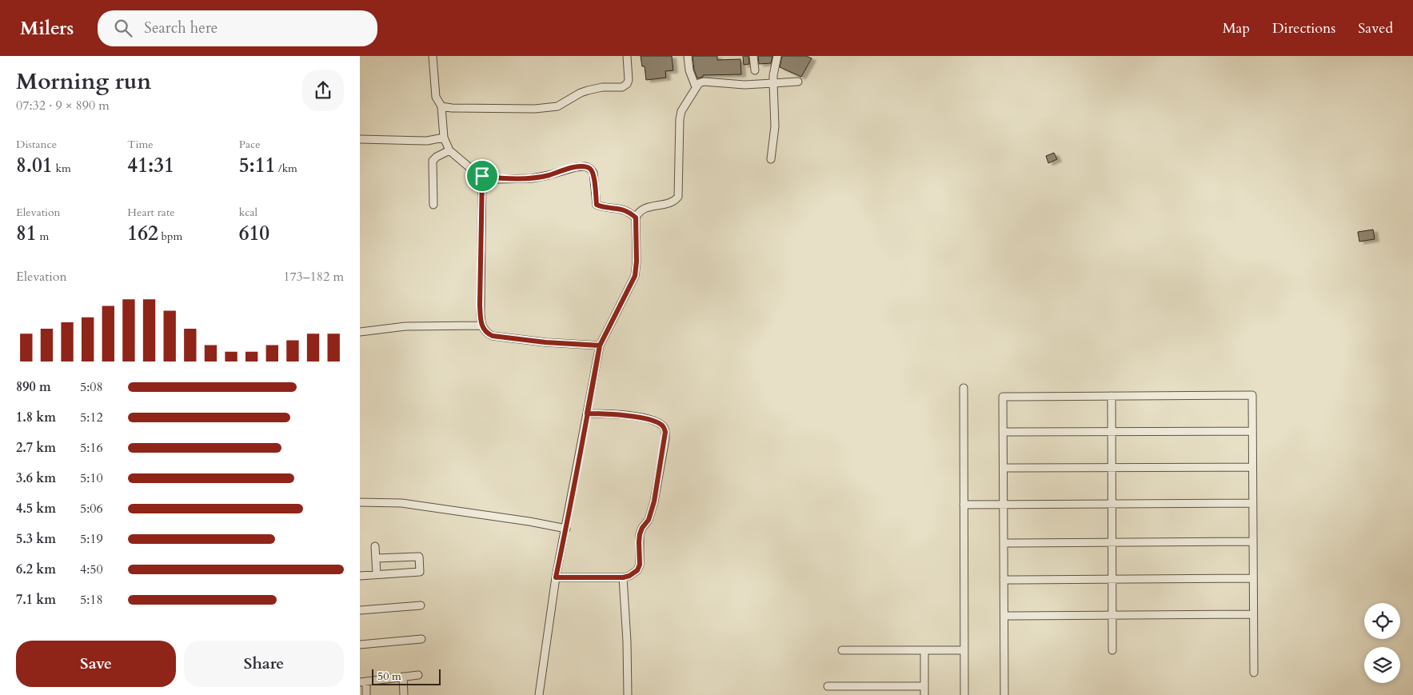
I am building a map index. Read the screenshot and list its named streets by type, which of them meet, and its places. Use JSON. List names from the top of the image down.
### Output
{
  "scale_bar": "50 m",
  "page": {
    "header": "Milers",
    "search": "Search here",
    "nav": ["Map", "Directions", "Saved"],
    "heading": ["Morning run", "07:32 · 9 × 890 m"],
    "stats": [
      ["Distance", "8.01 km"],
      ["Time", "41:31"],
      ["Pace", "5:11 /km"],
      ["Elevation", "81 m"],
      ["Heart rate", "162 bpm"],
      ["kcal", "610"]
    ],
    "chart": ["Elevation", "173–182 m"],
    "list": [
      {
        "name": "890 m",
        "note": "5:08"
      },
      {
        "name": "1.8 km",
        "note": "5:12"
      },
      {
        "name": "2.7 km",
        "note": "5:16"
      },
      {
        "name": "3.6 km",
        "note": "5:10"
      },
      {
        "name": "4.5 km",
        "note": "5:06"
      },
      {
        "name": "5.3 km",
        "note": "5:19"
      },
      {
        "name": "6.2 km",
        "note": "4:50"
      },
      {
        "name": "7.1 km",
        "note": "5:18"
      }
    ],
    "buttons": ["Save", "Share"],
    "scale": "50 m"
  }
}
